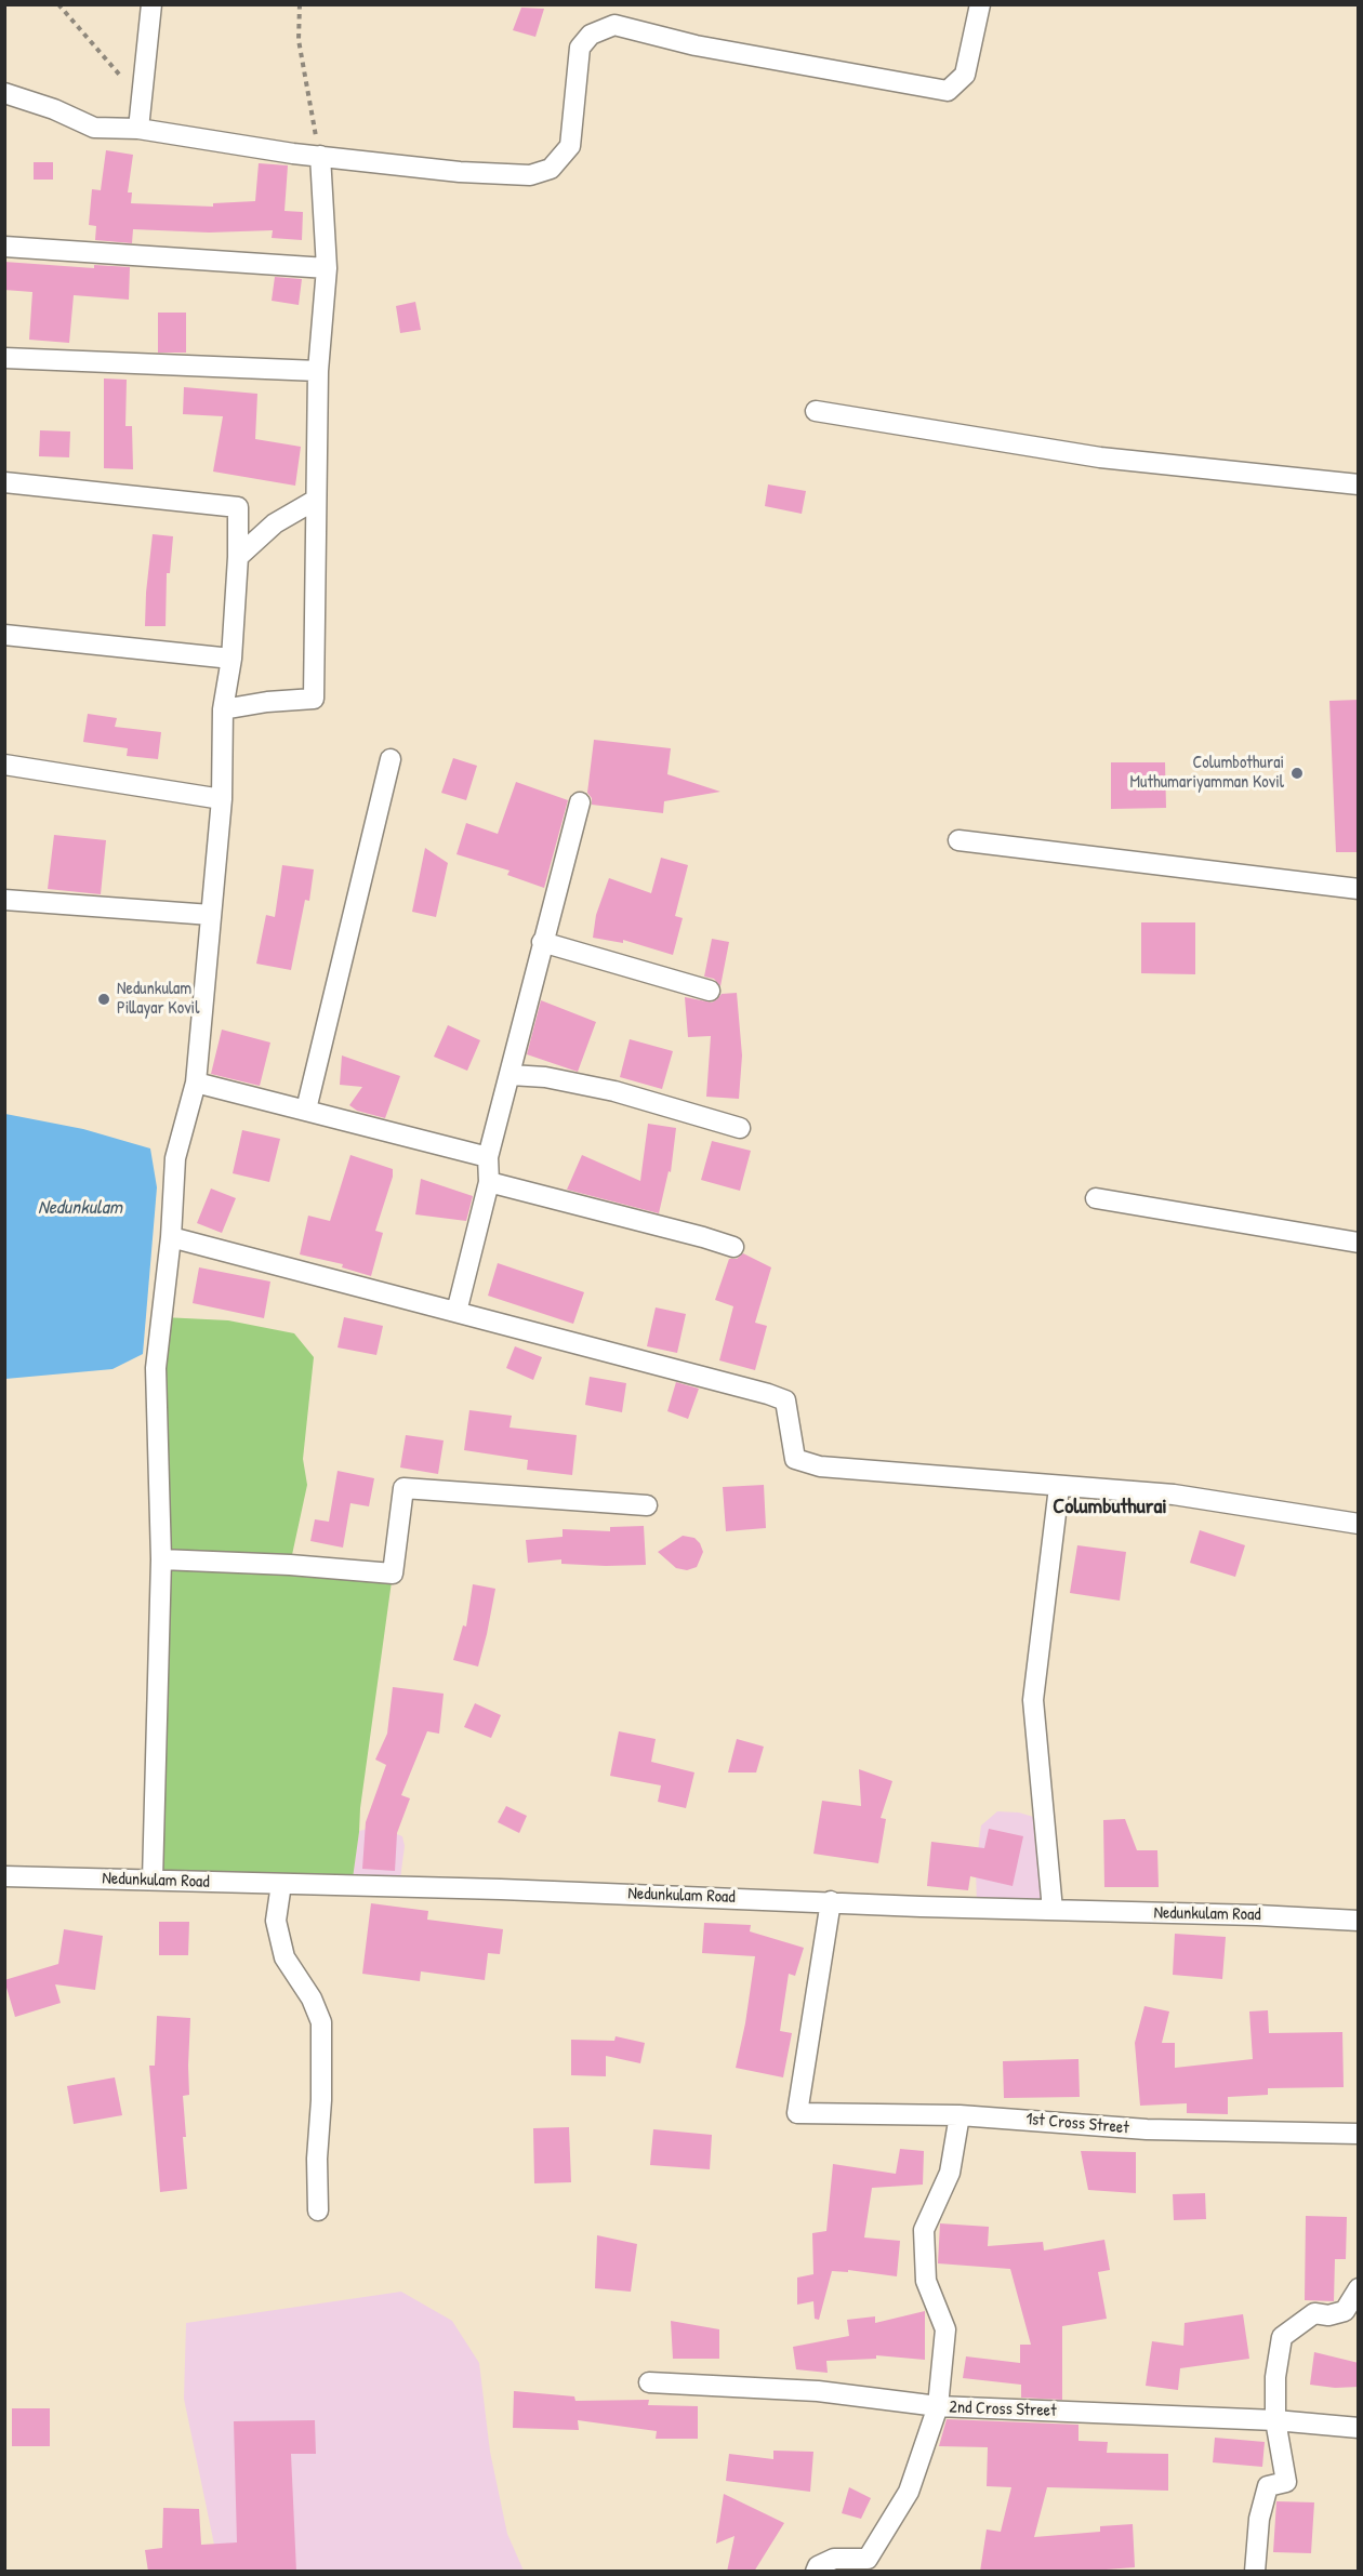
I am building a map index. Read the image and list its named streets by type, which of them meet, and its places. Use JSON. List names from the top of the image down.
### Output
{
  "streets": {
    "street": ["Nedunkulam Road", "1st Cross Street", "2nd Cross Street"]
  },
  "crossings": [
    ["Nedunkulam Road", "1st Cross Street"]
  ],
  "districts": ["Columbuthurai"],
  "water": ["Nedunkulam"],
  "places": ["Columbothurai Muthumariyamman Kovil", "Nedunkulam Pillayar Kovil"]
}
